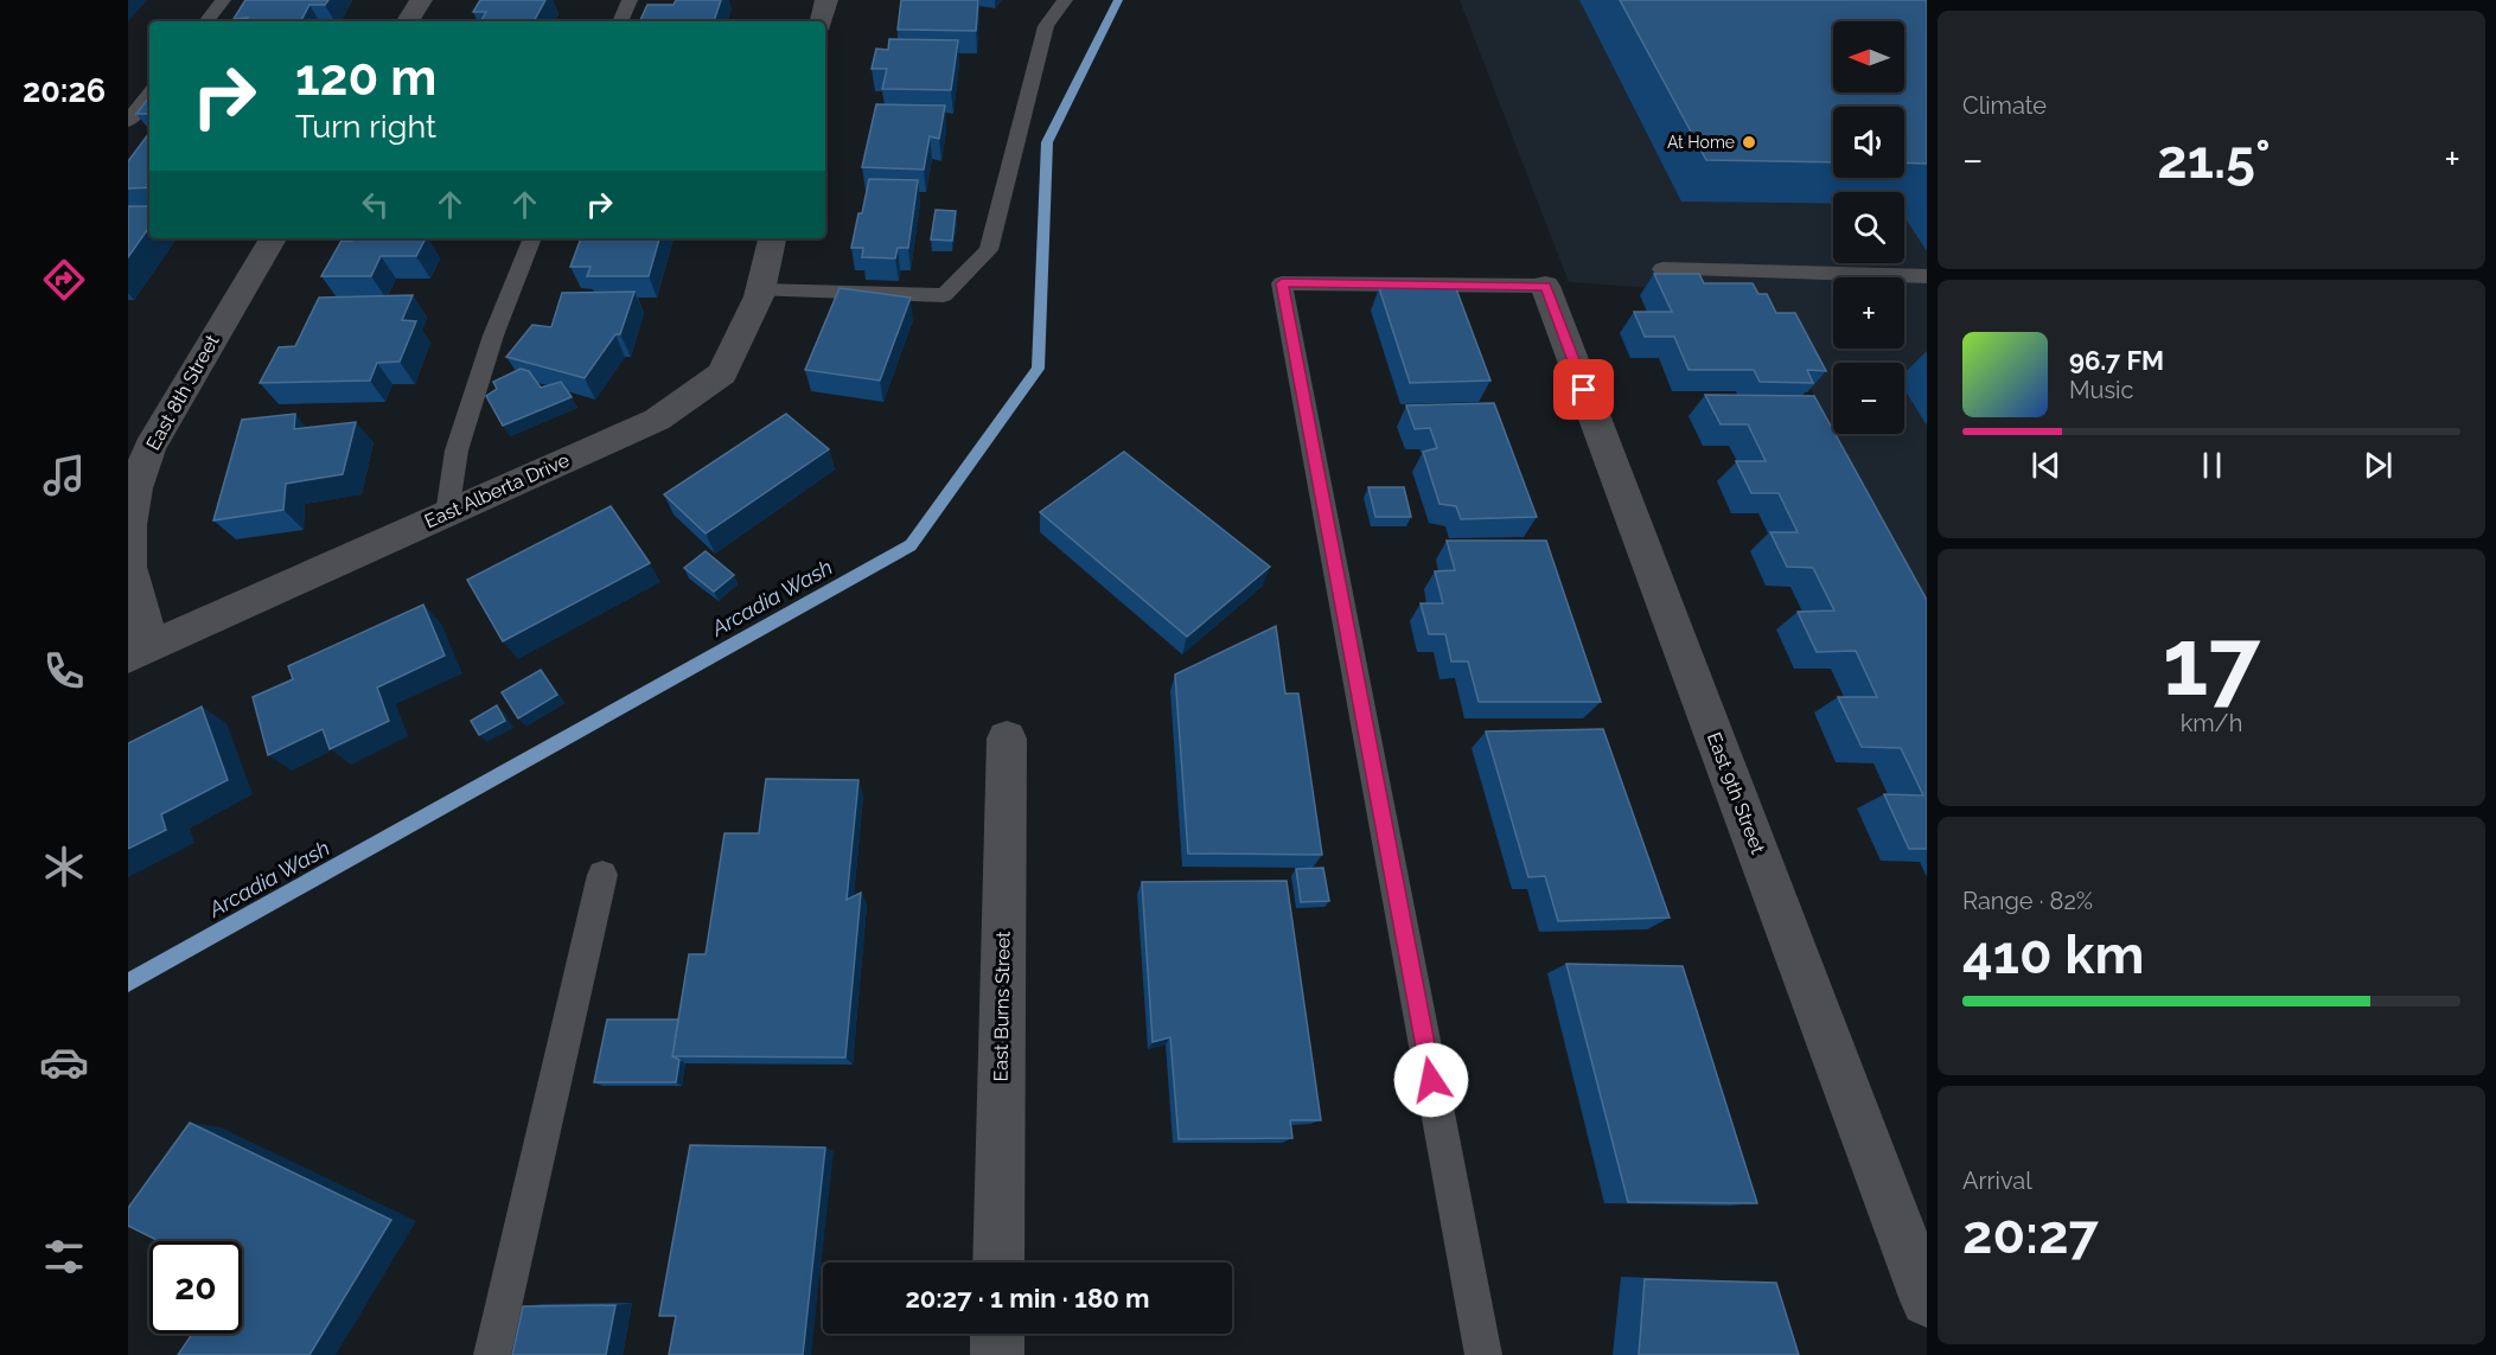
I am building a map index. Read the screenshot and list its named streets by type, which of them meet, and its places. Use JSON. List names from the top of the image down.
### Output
{
  "streets": {
    "street": [
      "East 8th Street",
      "East Alberta Drive",
      "East 9th Street",
      "East Burns Street"
    ]
  },
  "crossings": [
    ["East 8th Street", "East Alberta Drive"]
  ],
  "water": ["Arcadia Wash"],
  "places": ["At Home"],
  "north": "left",
  "page": {
    "tabs": "20:26",
    "tile": [
      "Climate",
      ["17", "km/h"],
      ["Range · 82%", "410 km"],
      ["Arrival", "20:27"]
    ],
    "map_buttons": ["+", "−"],
    "turn": ["120 m", "Turn right"],
    "heat": ["−", "21.5°", "+"],
    "song": ["96.7 FM", "Music"],
    "limit": "20",
    "trip": "20:27 · 1 min · 180 m"
  }
}
